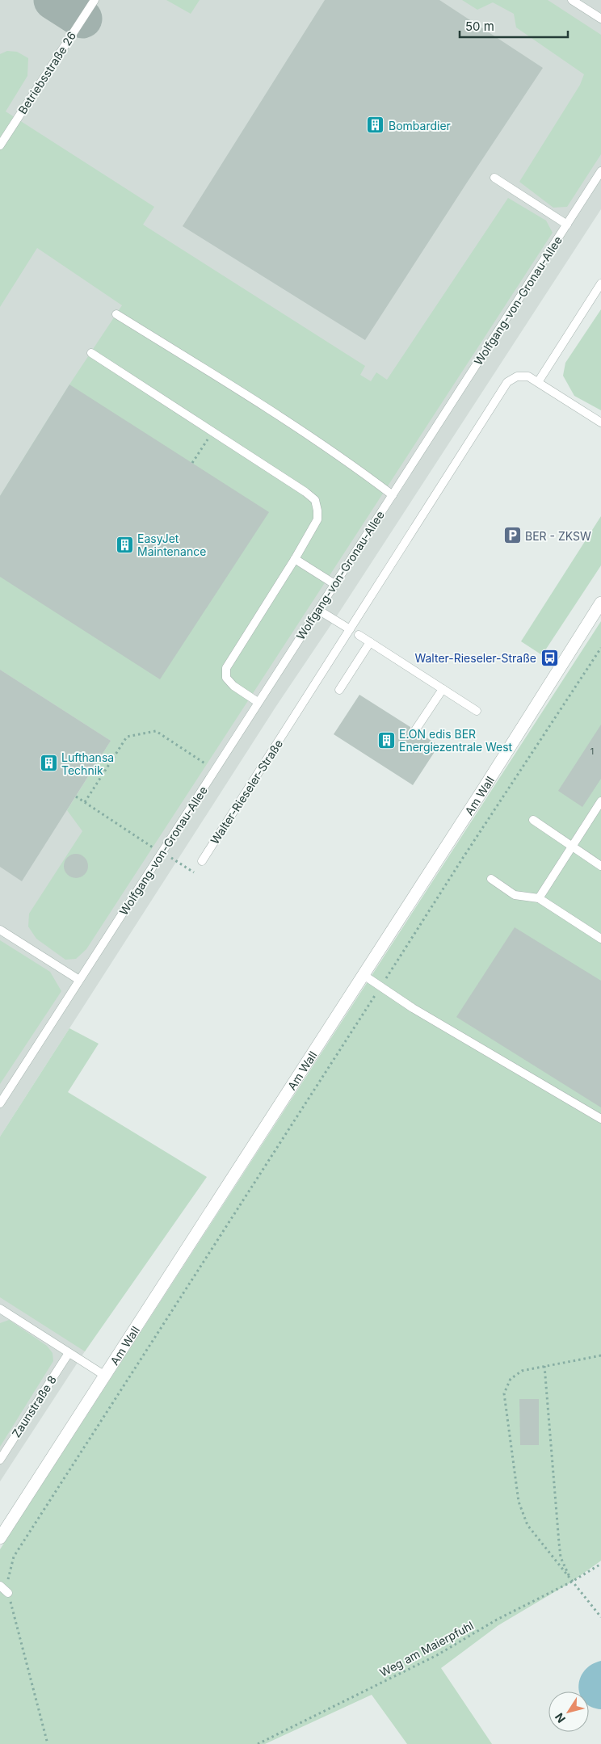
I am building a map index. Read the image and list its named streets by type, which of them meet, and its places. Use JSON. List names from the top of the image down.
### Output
{
  "streets": {
    "street": ["Am Wall"],
    "lane": [
      "Betriebsstraße 26",
      "Wolfgang-von-Gronau-Allee",
      "Walter-Rieseler-Straße",
      "Zaunstraße 8"
    ],
    "path": ["Weg am Maierpfuhl"]
  },
  "places": {
    "building": [
      "Bombardier",
      "EasyJet Maintenance",
      "E.ON edis BER Energiezentrale West",
      "Lufthansa Technik"
    ],
    "parking": ["BER - ZKSW"],
    "bus stop": ["Walter-Rieseler-Straße"]
  },
  "house_numbers": ["1"],
  "scale_bar": "50 m",
  "north": "bottom left"
}
